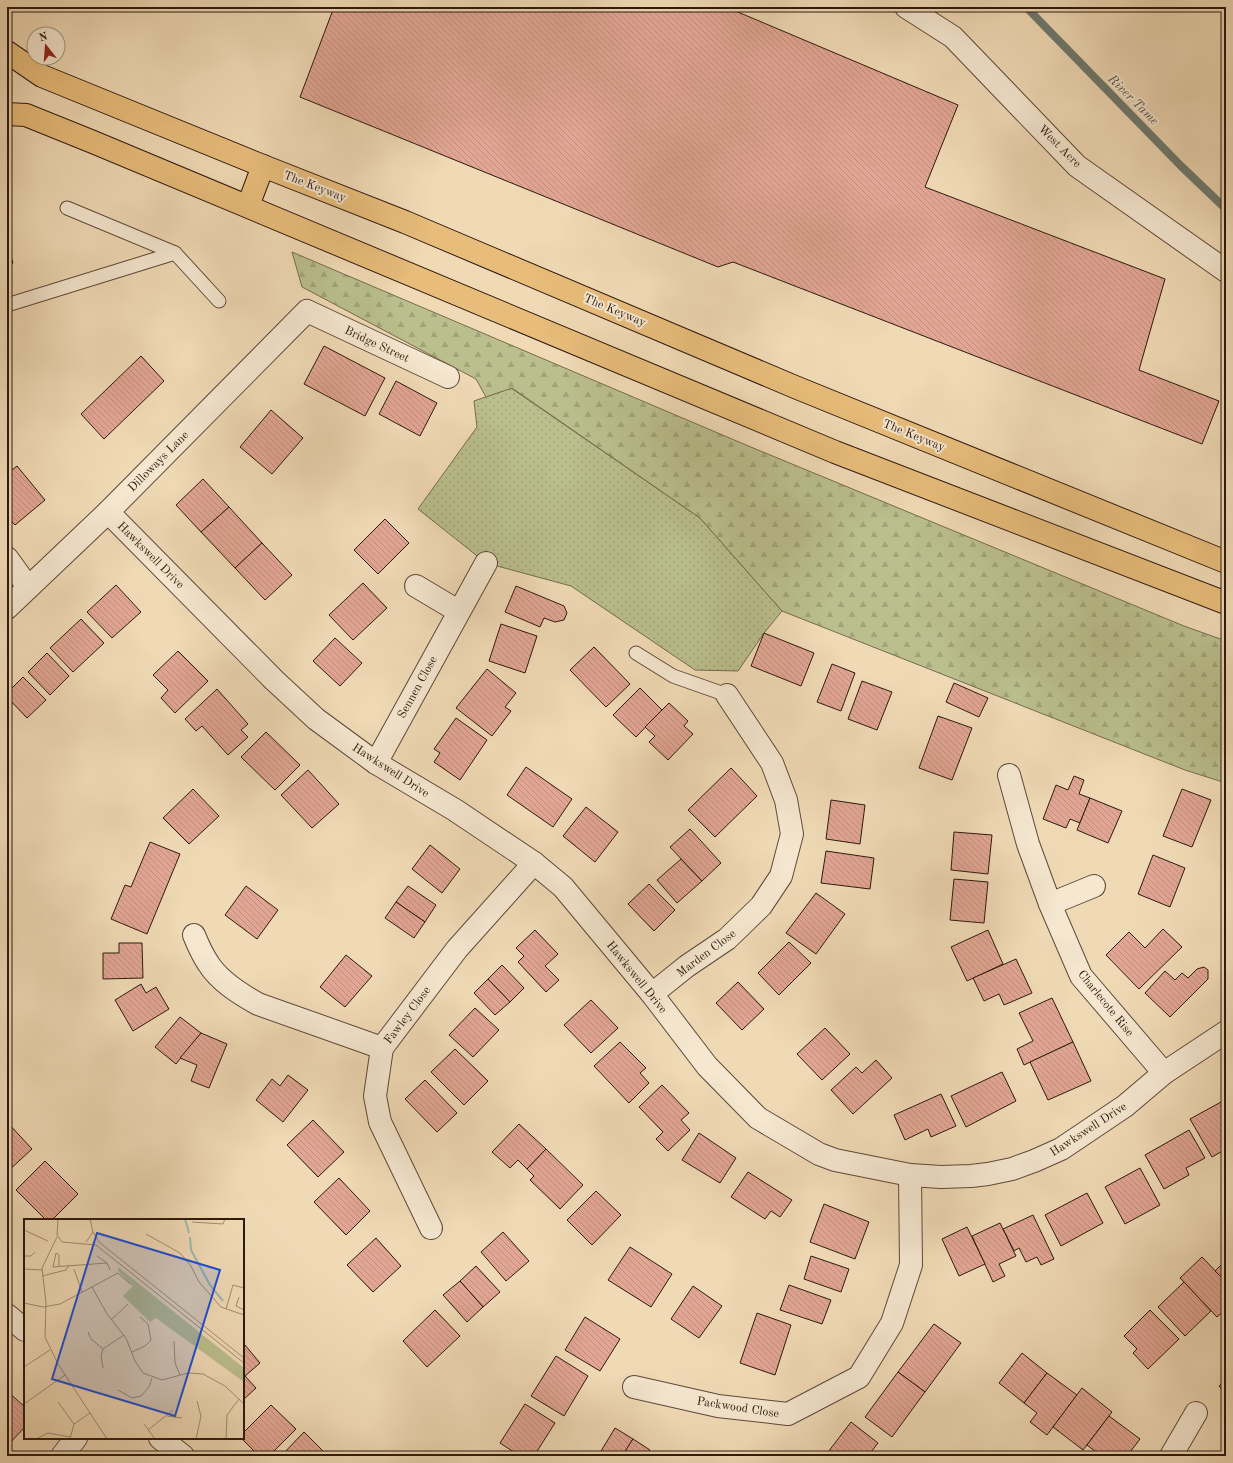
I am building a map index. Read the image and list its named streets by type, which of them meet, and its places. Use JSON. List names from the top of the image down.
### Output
{
  "streets": {
    "highway": ["The Keyway"],
    "street": [
      "West Acre",
      "Bridge Street",
      "Dilloways Lane",
      "Hawkswell Drive",
      "Sennen Close",
      "Marden Close",
      "Charlecote Rise",
      "Fawley Close",
      "Packwood Close"
    ]
  },
  "crossings": [
    ["Bridge Street", "Dilloways Lane"],
    ["Dilloways Lane", "Hawkswell Drive"],
    ["Hawkswell Drive", "Sennen Close"],
    ["Hawkswell Drive", "Marden Close"],
    ["Hawkswell Drive", "Charlecote Rise"],
    ["Hawkswell Drive", "Fawley Close"],
    ["Hawkswell Drive", "Packwood Close"]
  ],
  "water": ["River Tame"],
  "north": "top"
}
